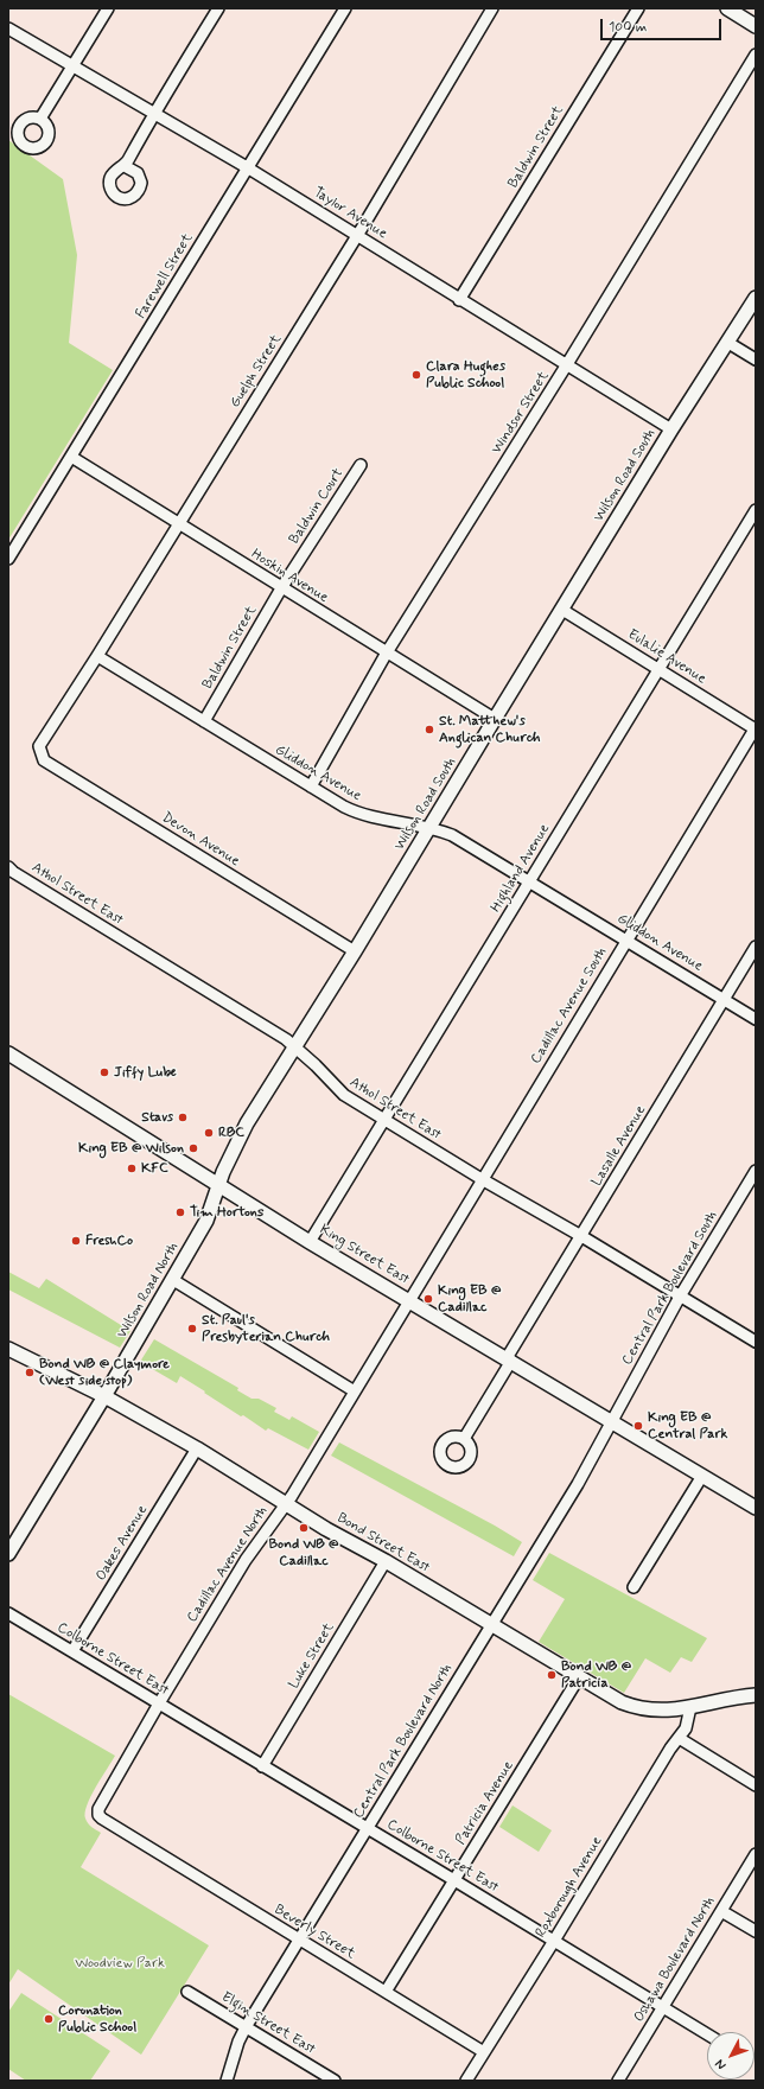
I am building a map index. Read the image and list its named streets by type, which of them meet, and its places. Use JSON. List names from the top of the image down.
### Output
{
  "streets": {
    "main road": [
      "Wilson Road South",
      "King Street East",
      "Wilson Road North",
      "Bond Street East"
    ],
    "street": [
      "Baldwin Street",
      "Taylor Avenue",
      "Farewell Street",
      "Guelph Street",
      "Windsor Street",
      "Baldwin Court",
      "Hoskin Avenue",
      "Eulalie Avenue",
      "Gliddon Avenue",
      "Devon Avenue",
      "Highland Avenue",
      "Athol Street East",
      "Cadillac Avenue South",
      "Lasalle Avenue",
      "Central Park Boulevard South",
      "Oakes Avenue",
      "Cadillac Avenue North",
      "Luke Street",
      "Colborne Street East",
      "Central Park Boulevard North",
      "Patricia Avenue",
      "Roxborough Avenue",
      "Beverly Street",
      "Oshawa Boulevard North",
      "Elgin Street East"
    ]
  },
  "crossings": [
    ["Baldwin Street", "Taylor Avenue"],
    ["Baldwin Street", "Baldwin Court"],
    ["Baldwin Street", "Hoskin Avenue"],
    ["Baldwin Street", "Gliddon Avenue"],
    ["Taylor Avenue", "Farewell Street"],
    ["Taylor Avenue", "Guelph Street"],
    ["Taylor Avenue", "Windsor Street"],
    ["Taylor Avenue", "Wilson Road South"],
    ["Farewell Street", "Hoskin Avenue"],
    ["Guelph Street", "Hoskin Avenue"],
    ["Guelph Street", "Gliddon Avenue"],
    ["Guelph Street", "Devon Avenue"],
    ["Windsor Street", "Hoskin Avenue"],
    ["Windsor Street", "Gliddon Avenue"],
    ["Wilson Road South", "Hoskin Avenue"],
    ["Wilson Road South", "Eulalie Avenue"],
    ["Wilson Road South", "Gliddon Avenue"],
    ["Wilson Road South", "Devon Avenue"],
    ["Wilson Road South", "Athol Street East"],
    ["Wilson Road South", "King Street East"],
    ["Wilson Road South", "Wilson Road North"],
    ["Baldwin Court", "Hoskin Avenue"],
    ["Eulalie Avenue", "Highland Avenue"],
    ["Eulalie Avenue", "Cadillac Avenue South"],
    ["Gliddon Avenue", "Highland Avenue"],
    ["Gliddon Avenue", "Cadillac Avenue South"],
    ["Gliddon Avenue", "Lasalle Avenue"],
    ["Highland Avenue", "Athol Street East"],
    ["Highland Avenue", "King Street East"],
    ["Athol Street East", "Cadillac Avenue South"],
    ["Athol Street East", "Lasalle Avenue"],
    ["Athol Street East", "Central Park Boulevard South"],
    ["Cadillac Avenue South", "King Street East"],
    ["Cadillac Avenue South", "Cadillac Avenue North"],
    ["Lasalle Avenue", "King Street East"],
    ["King Street East", "Central Park Boulevard South"],
    ["King Street East", "Wilson Road North"],
    ["King Street East", "Cadillac Avenue North"],
    ["King Street East", "Central Park Boulevard North"],
    ["Central Park Boulevard South", "Central Park Boulevard North"],
    ["Wilson Road North", "Bond Street East"],
    ["Oakes Avenue", "Bond Street East"],
    ["Oakes Avenue", "Colborne Street East"],
    ["Bond Street East", "Cadillac Avenue North"],
    ["Bond Street East", "Luke Street"],
    ["Bond Street East", "Central Park Boulevard North"],
    ["Bond Street East", "Patricia Avenue"],
    ["Bond Street East", "Roxborough Avenue"],
    ["Cadillac Avenue North", "Colborne Street East"],
    ["Cadillac Avenue North", "Beverly Street"],
    ["Luke Street", "Colborne Street East"],
    ["Colborne Street East", "Central Park Boulevard North"],
    ["Colborne Street East", "Patricia Avenue"],
    ["Colborne Street East", "Roxborough Avenue"],
    ["Colborne Street East", "Oshawa Boulevard North"],
    ["Central Park Boulevard North", "Beverly Street"],
    ["Central Park Boulevard North", "Elgin Street East"],
    ["Patricia Avenue", "Beverly Street"],
    ["Roxborough Avenue", "Beverly Street"]
  ],
  "parks": ["Woodview Park"],
  "places": [
    "Clara Hughes Public School",
    "St. Matthew's Anglican Church",
    "Jiffy Lube",
    "Stavs",
    "RBC",
    "King EB @ Wilson",
    "KFC",
    "Tim Hortons",
    "FreshCo",
    "King EB @ Cadillac",
    "St. Paul's Presbyterian Church",
    "Bond WB @ Claymore (West side stop)",
    "King EB @ Central Park",
    "Bond WB @ Cadillac",
    "Bond WB @ Patricia",
    "Coronation Public School"
  ],
  "scale_bar": "100 m",
  "north": "bottom left"
}
